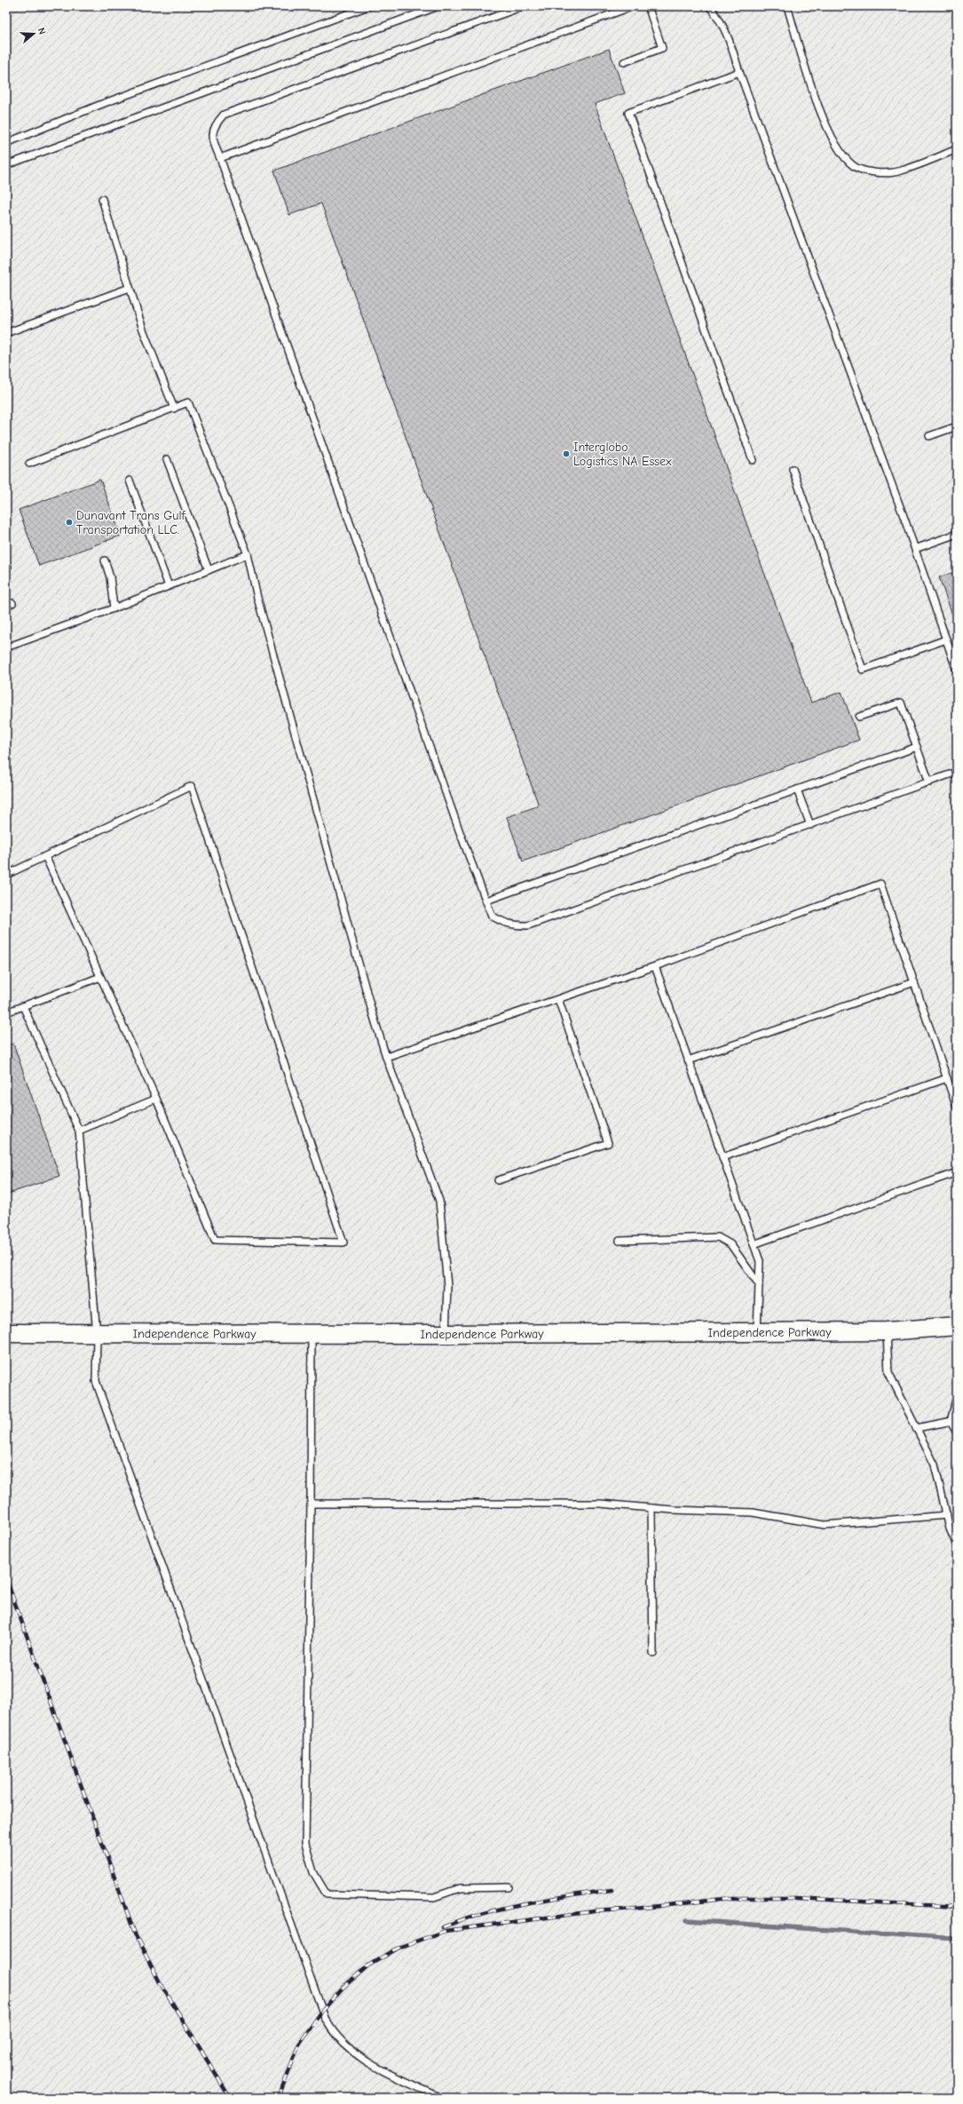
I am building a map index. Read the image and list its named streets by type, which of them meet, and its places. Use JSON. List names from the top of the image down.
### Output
{
  "streets": {
    "main road": ["Independence Parkway"]
  },
  "places": ["Interglobo Logistics NA Essex", "Dunavant Trans Gulf Transportation LLC."],
  "north": "right"
}
